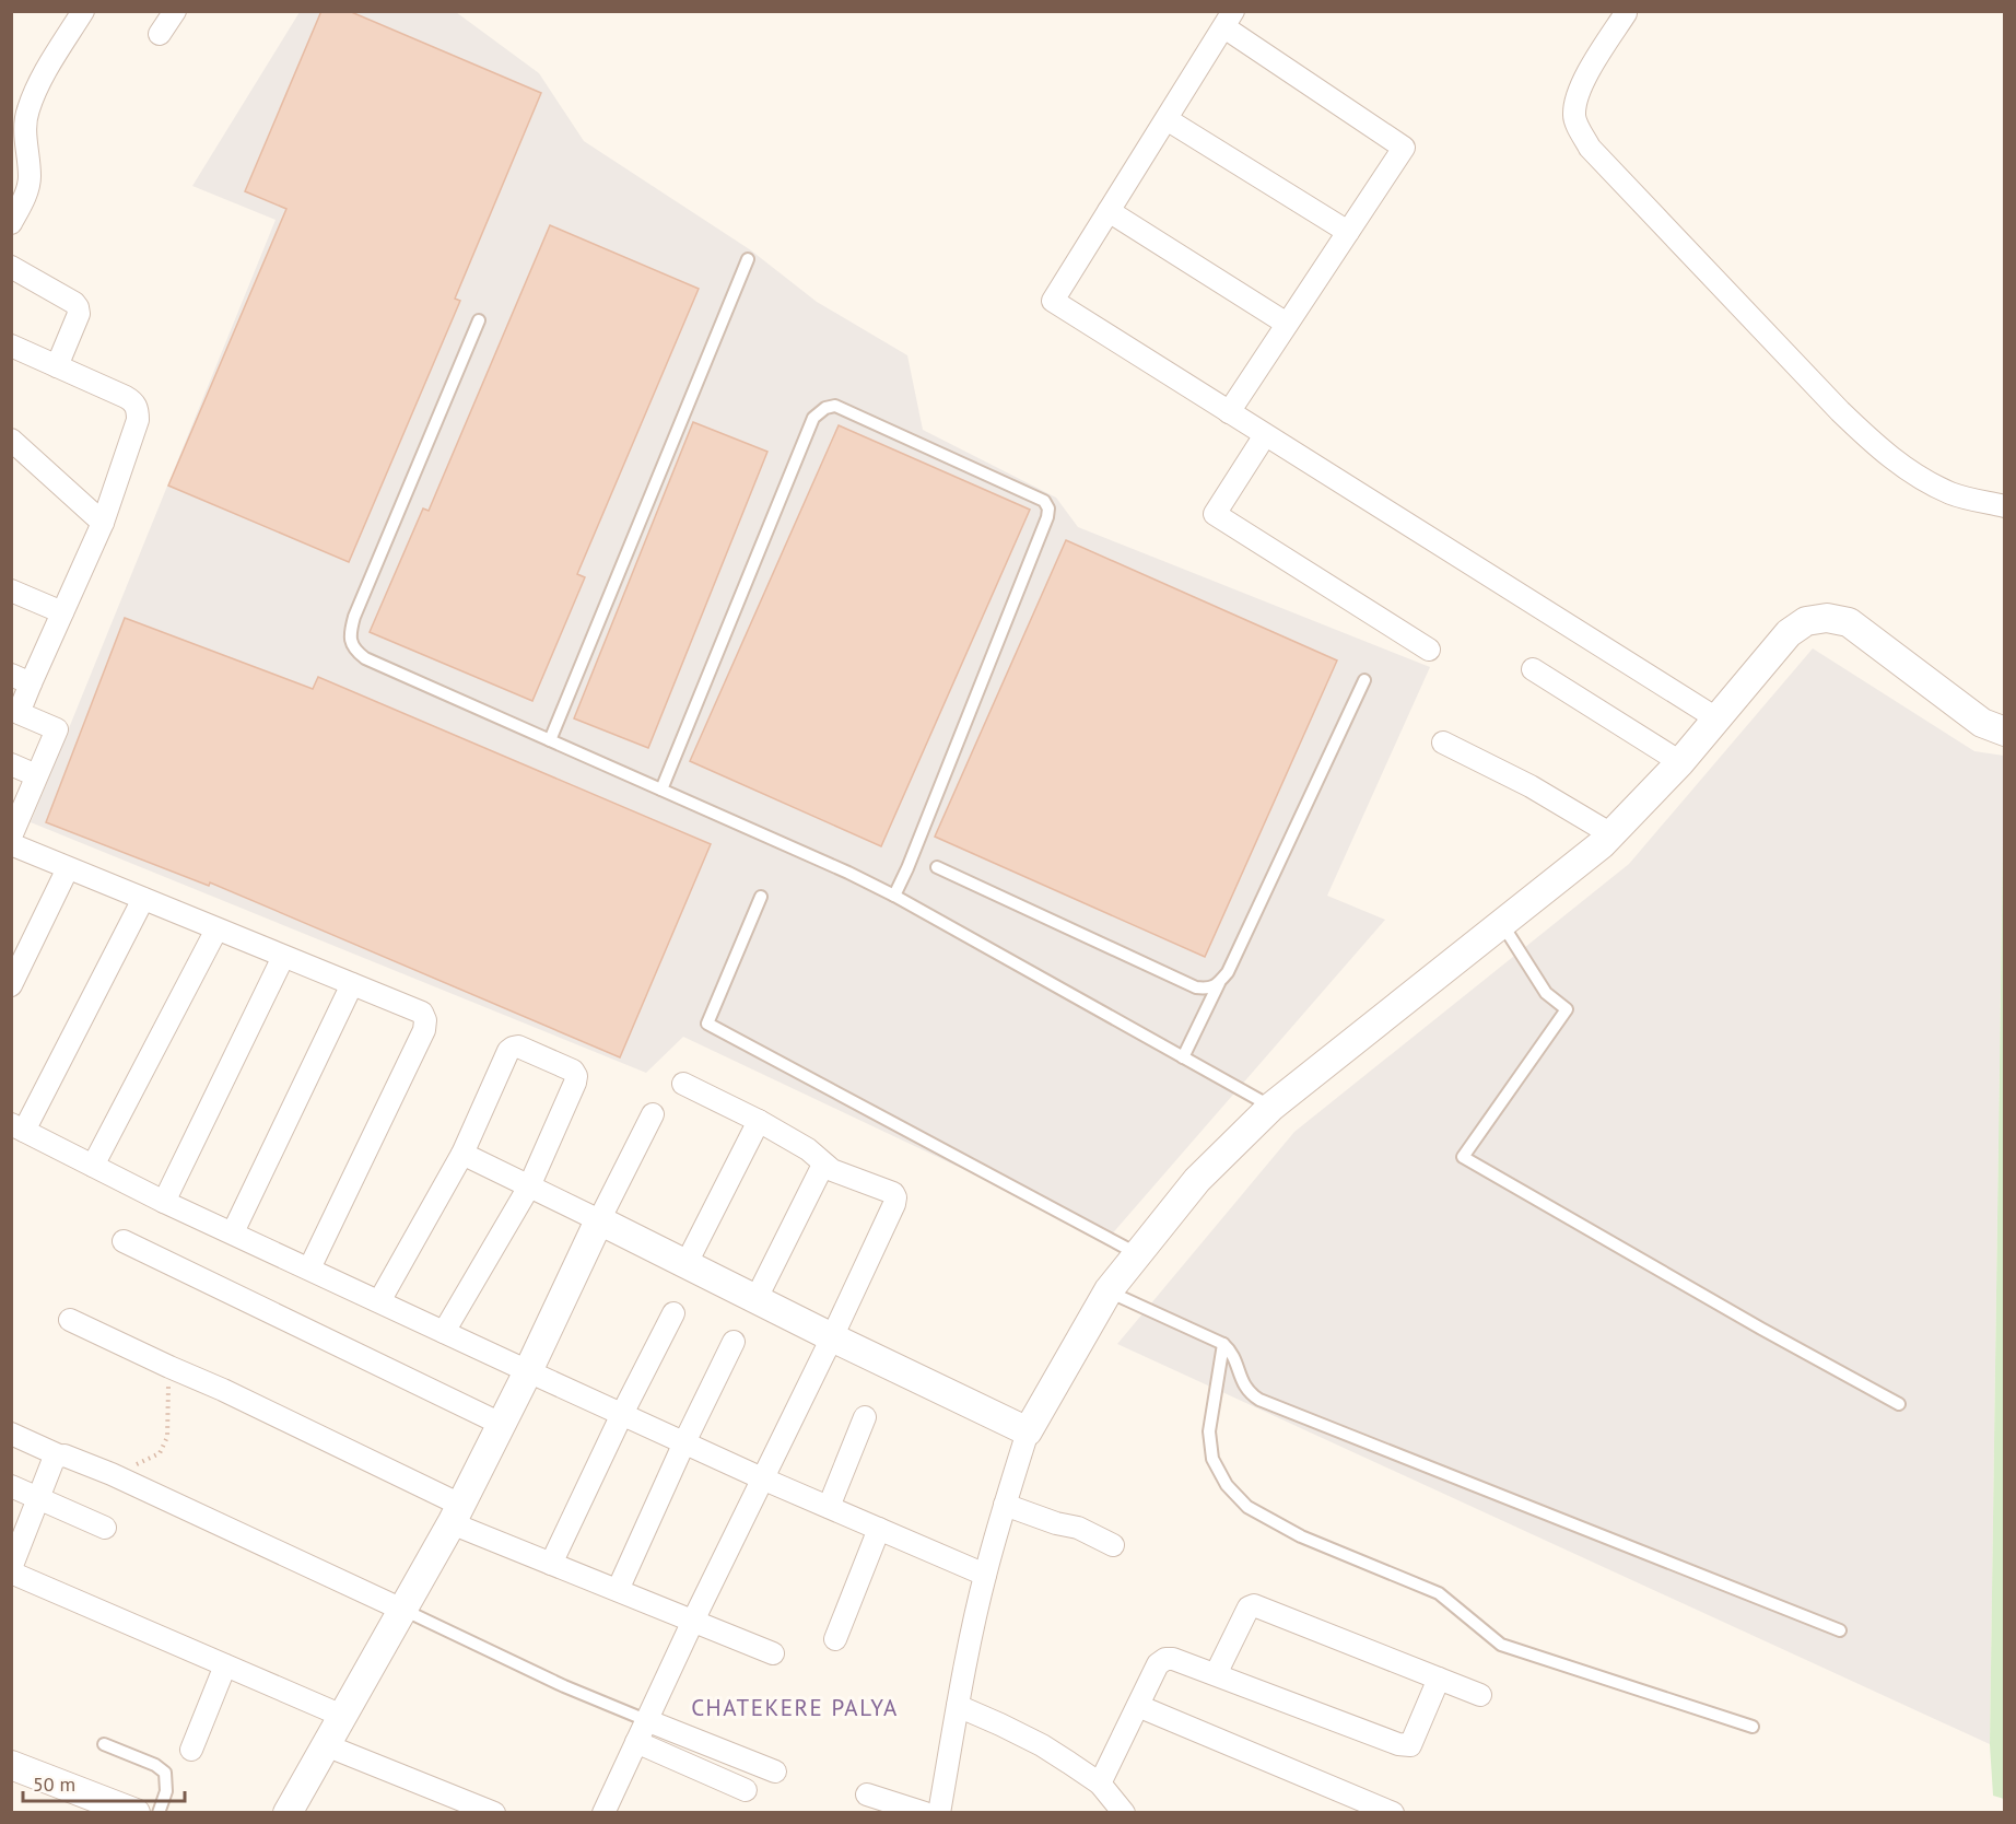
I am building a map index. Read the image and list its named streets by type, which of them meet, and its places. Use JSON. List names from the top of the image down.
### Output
{
  "districts": ["CHATEKERE PALYA"],
  "scale_bar": "50 m"
}
